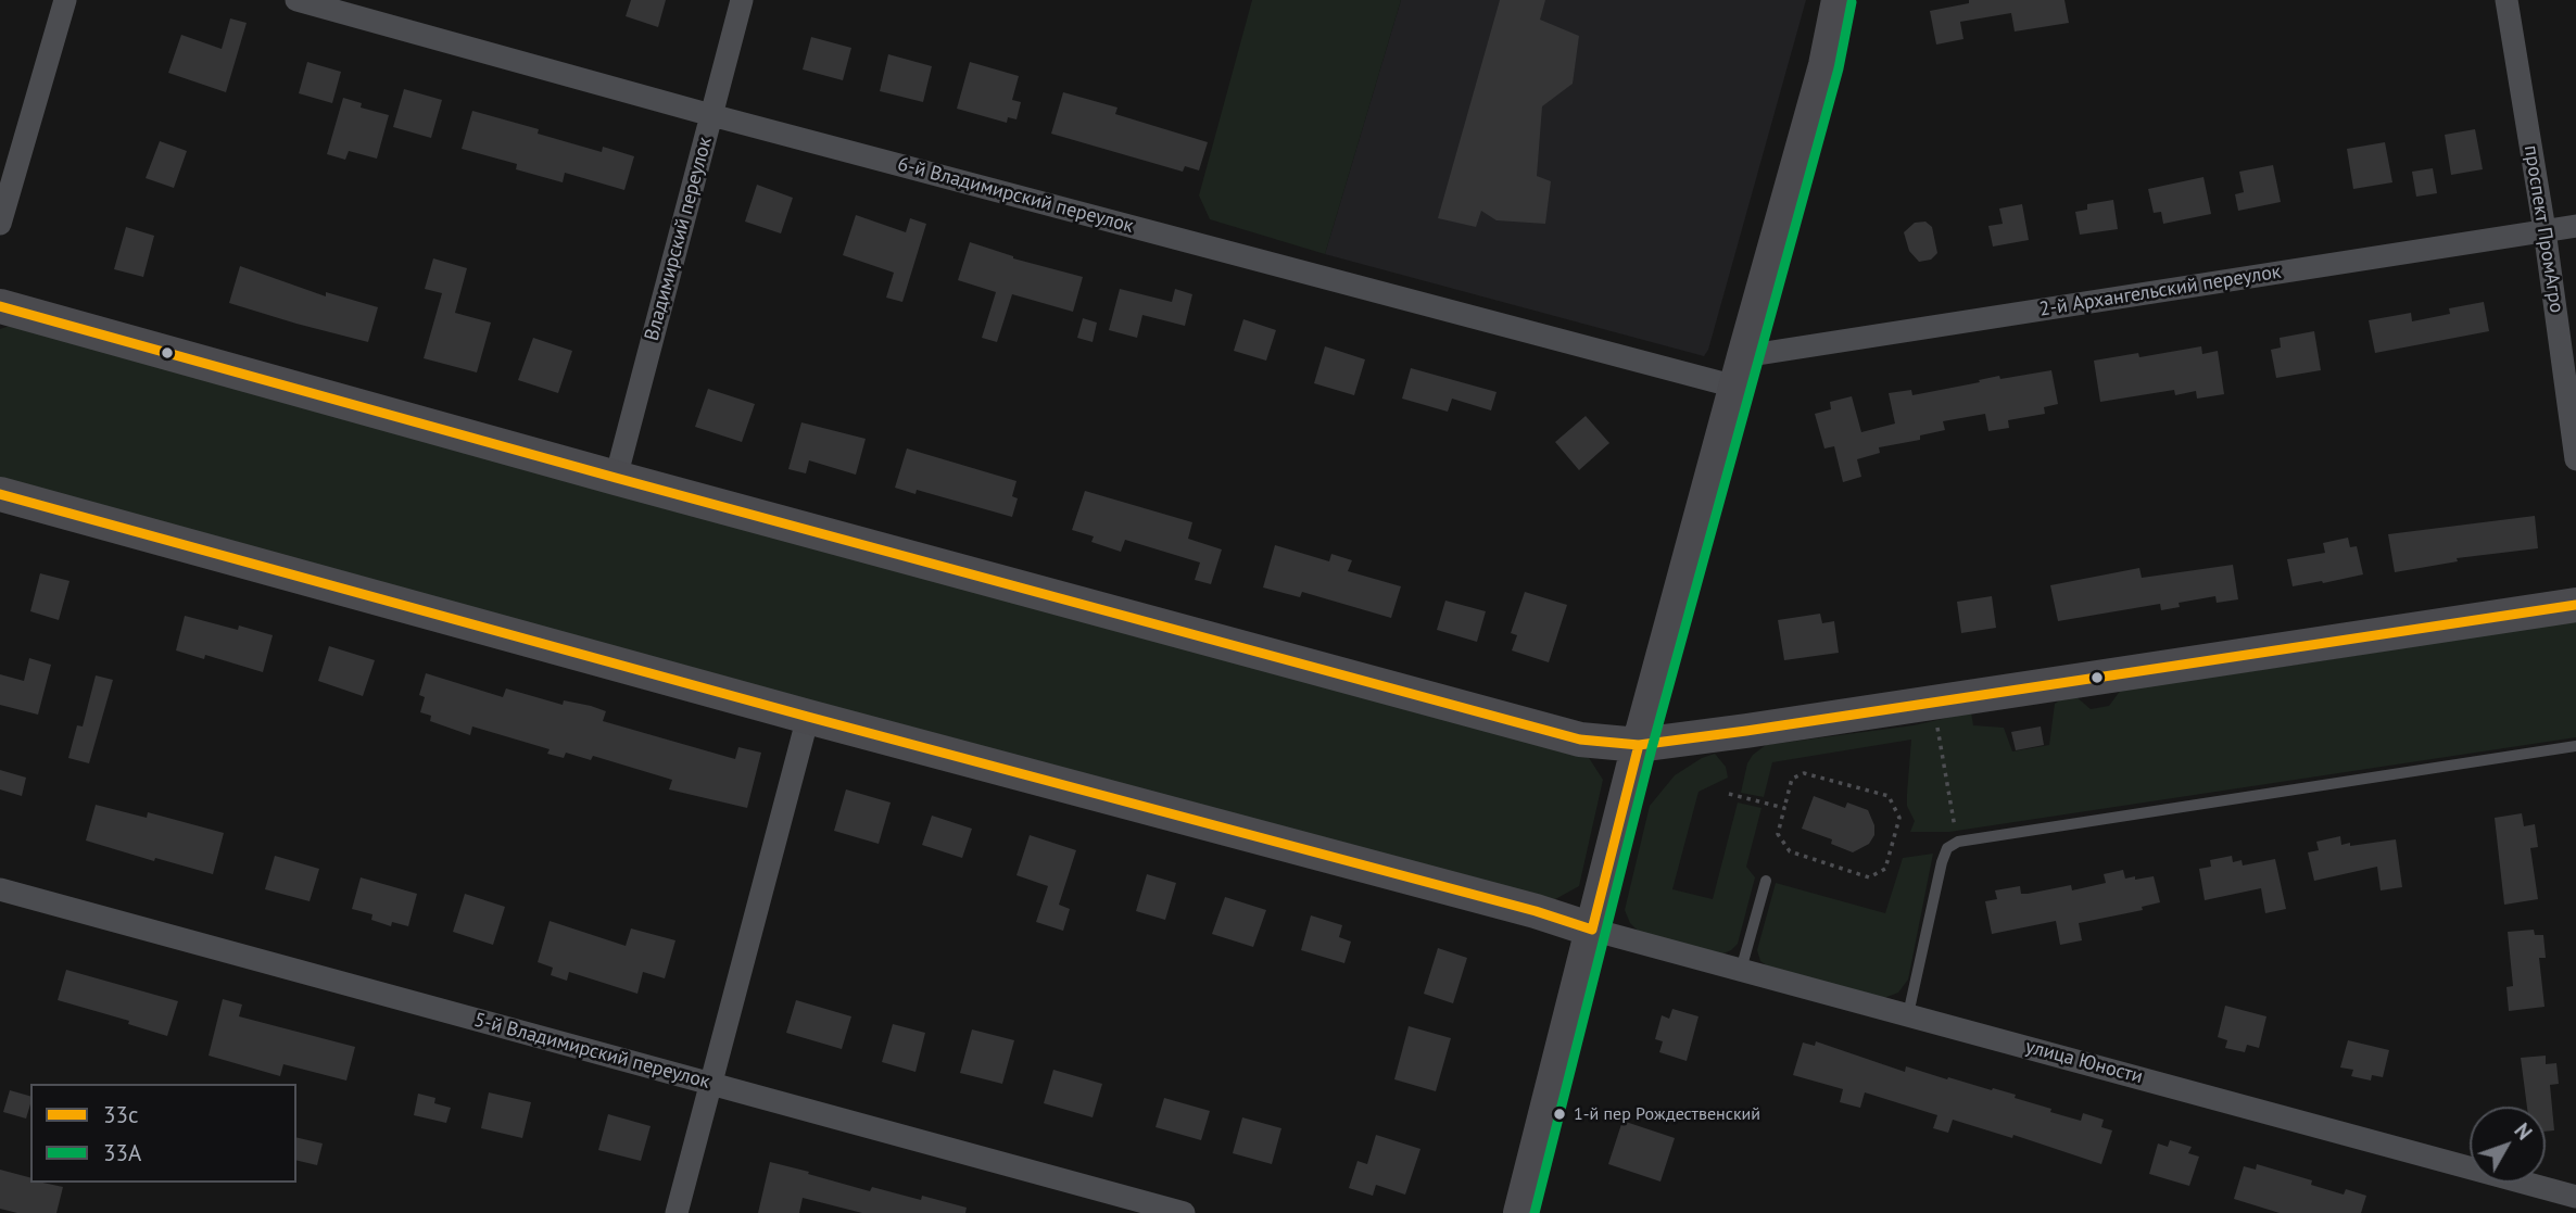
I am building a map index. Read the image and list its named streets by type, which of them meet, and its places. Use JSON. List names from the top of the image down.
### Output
{
  "streets": {
    "street": [
      "6-й Владимирский переулок",
      "проспект ПромАгро",
      "Владимирский переулок",
      "2-й Архангельский переулок",
      "5-й Владимирский переулок",
      "улица Юности"
    ]
  },
  "crossings": [
    ["6-й Владимирский переулок", "Владимирский переулок"],
    ["6-й Владимирский переулок", "2-й Архангельский переулок"],
    ["проспект ПромАгро", "2-й Архангельский переулок"]
  ],
  "places": ["1-й пер Рождественский"],
  "lines": ["transit line 33А", "transit line 33с"],
  "legend": ["33с", "33А"],
  "north": "top right"
}
